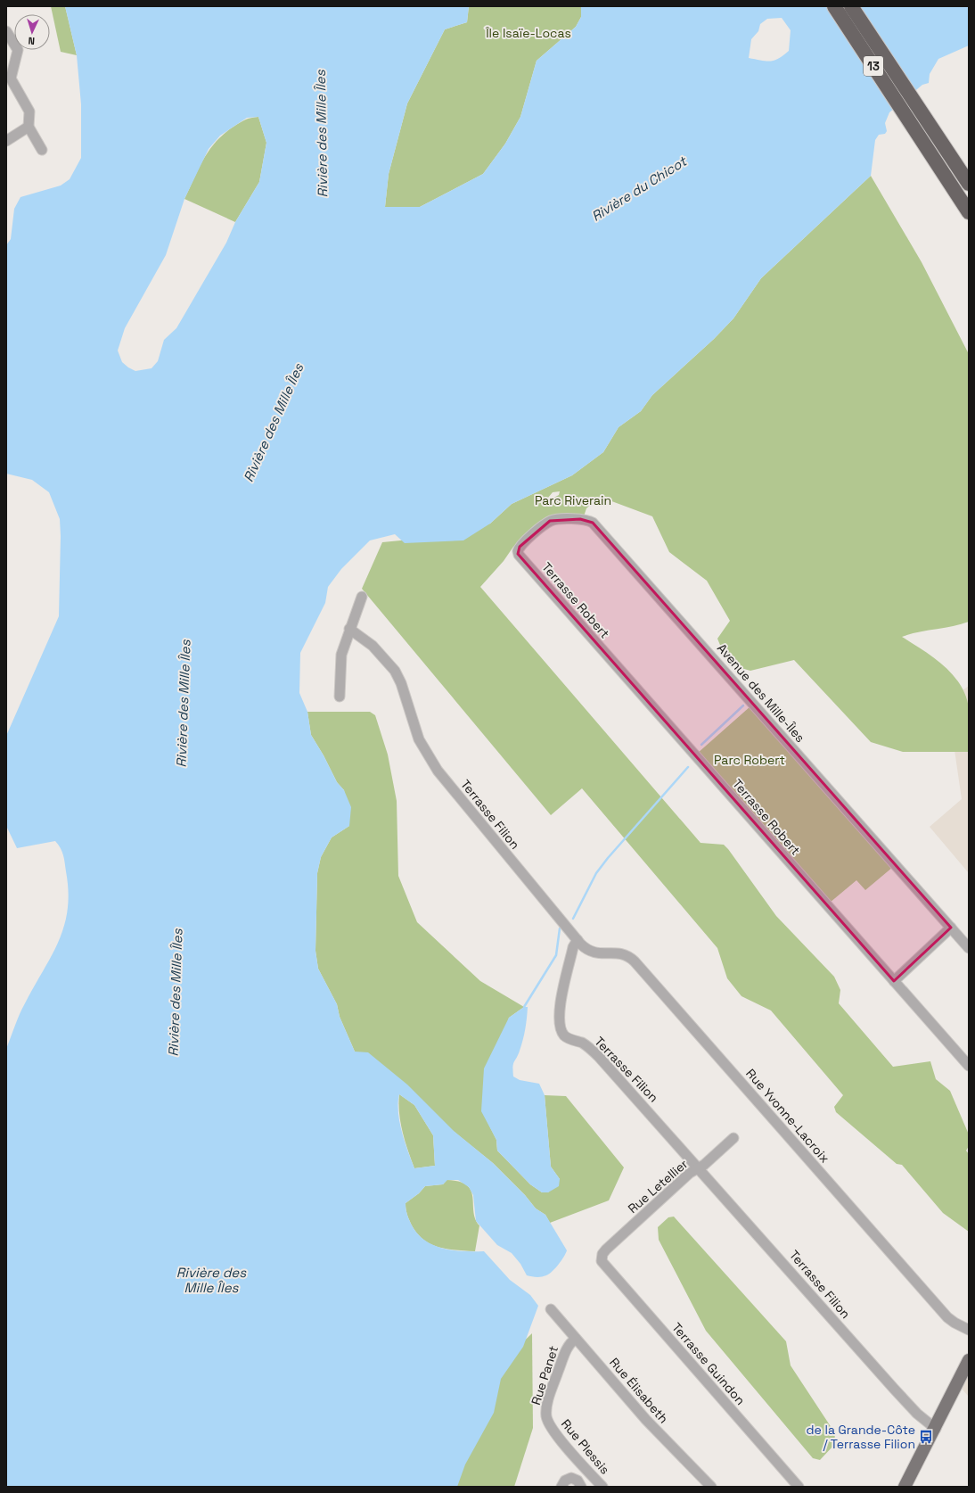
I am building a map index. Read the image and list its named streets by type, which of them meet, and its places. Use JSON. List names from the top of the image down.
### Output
{
  "streets": {
    "highway": ["13"],
    "street": [
      "Terrasse Robert",
      "Avenue des Mille-Îles",
      "Terrasse Filion",
      "Rue Yvonne-Lacroix",
      "Rue Letellier",
      "Terrasse Guindon",
      "Rue Panet",
      "Rue Élisabeth",
      "Rue Plessis"
    ]
  },
  "crossings": [
    ["Terrasse Robert", "Avenue des Mille-Îles"],
    ["Terrasse Filion", "Rue Yvonne-Lacroix"],
    ["Terrasse Filion", "Rue Letellier"],
    ["Rue Letellier", "Terrasse Guindon"],
    ["Rue Panet", "Rue Élisabeth"],
    ["Rue Panet", "Rue Plessis"]
  ],
  "water": ["Rivière des Mille Îles", "Rivière du Chicot"],
  "parks": ["Île Isaïe-Locas", "Parc Riverain", "Parc Robert"],
  "places": {
    "bus stop": ["de la Grande-Côte / Terrasse Filion"]
  },
  "north": "bottom"
}
